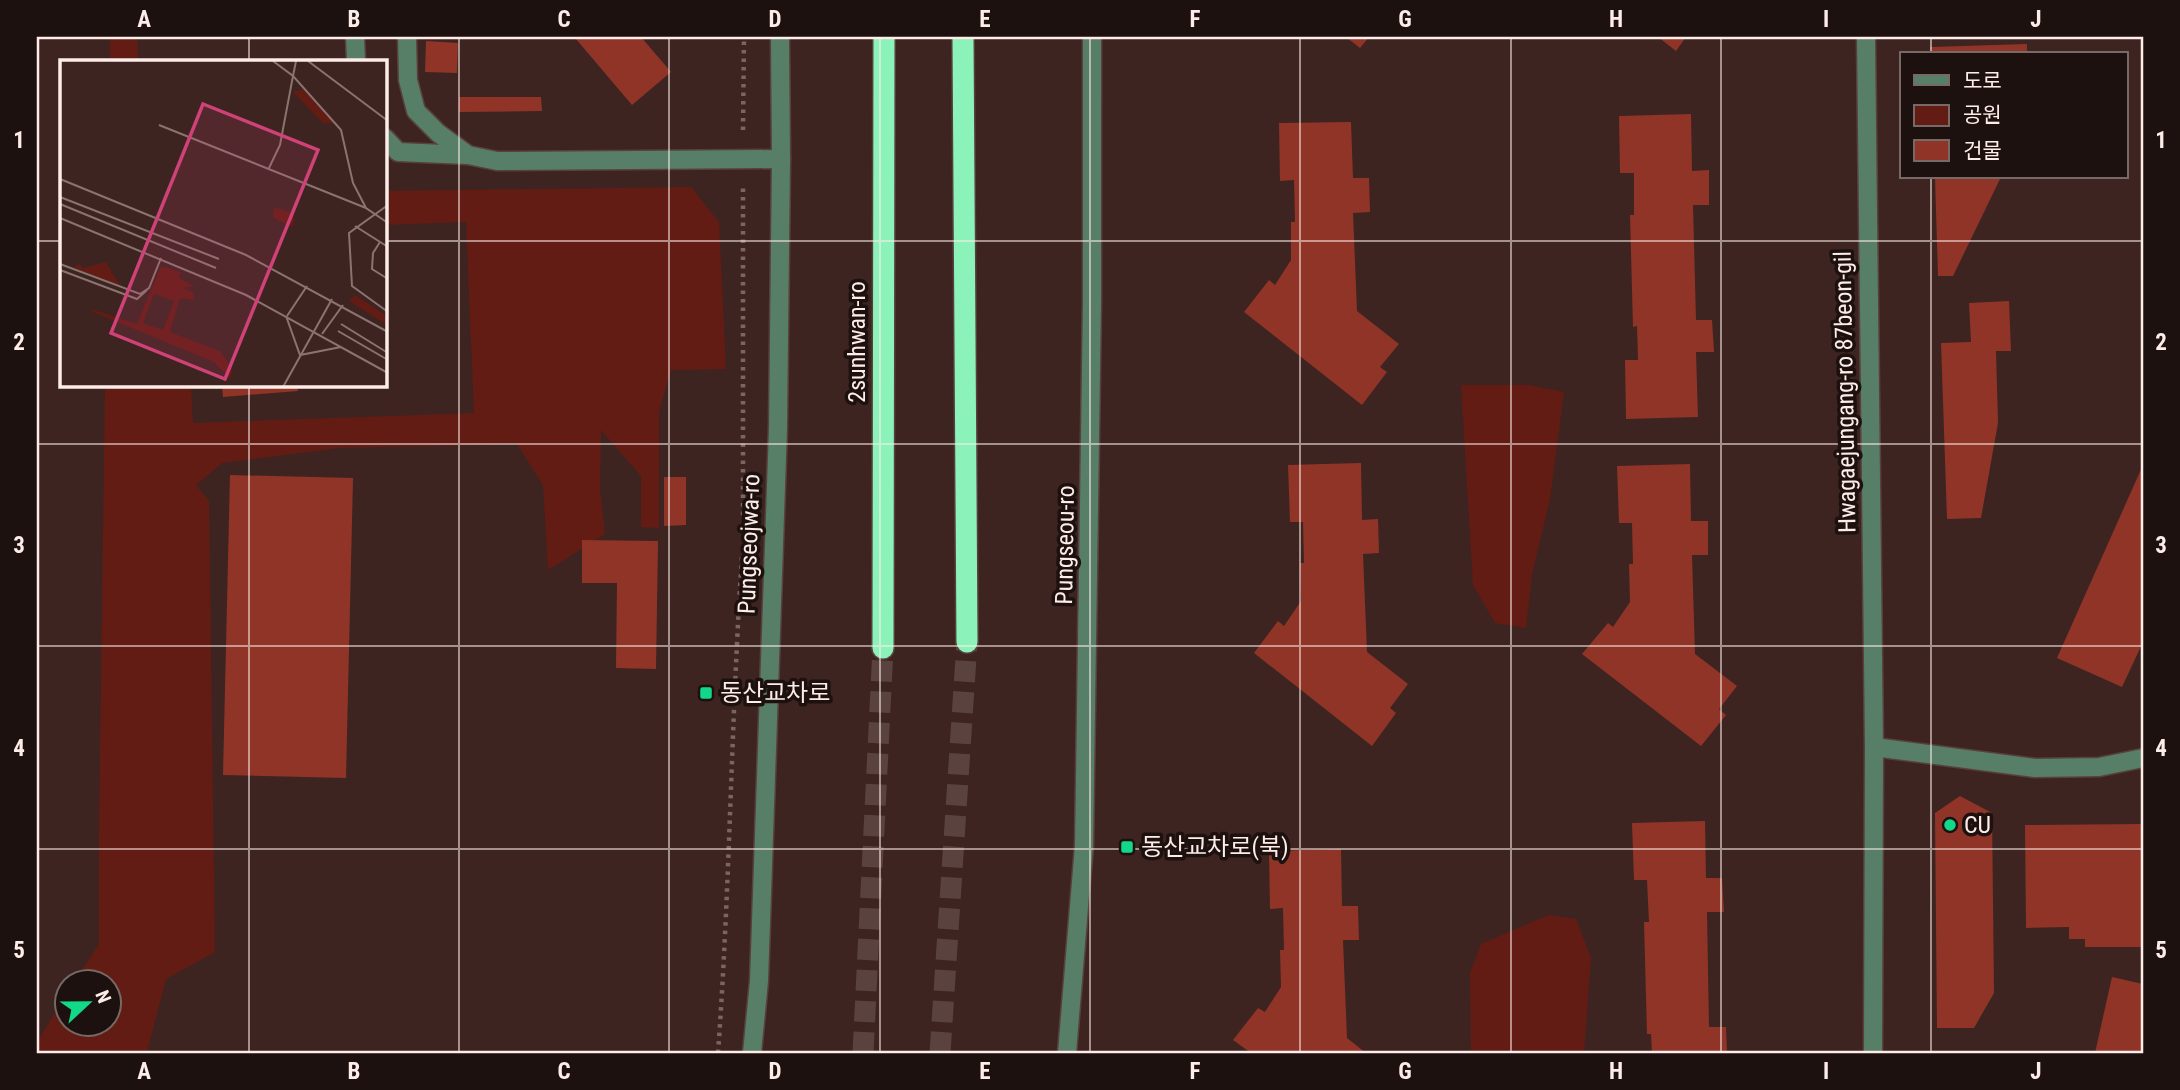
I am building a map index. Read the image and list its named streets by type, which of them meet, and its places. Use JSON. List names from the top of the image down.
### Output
{
  "streets": {
    "highway": ["2sunhwan-ro"],
    "street": ["Hwagaejungang-ro 87beon-gil", "Pungseojwa-ro", "Pungseou-ro"]
  },
  "places": {
    "transit": ["동산교차로", "동산교차로(북)"],
    "other": ["CU"]
  },
  "legend": ["도로", "공원", "건물"],
  "north": "right",
  "grid": {
    "columns": [
      "A",
      "B",
      "C",
      "D",
      "E",
      "F",
      "G",
      "H",
      "I",
      "J"
    ],
    "rows": [
      "1",
      "2",
      "3",
      "4",
      "5"
    ]
  }
}
